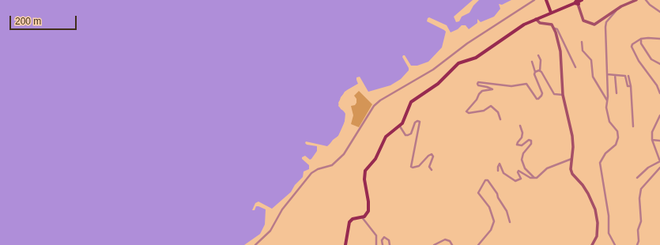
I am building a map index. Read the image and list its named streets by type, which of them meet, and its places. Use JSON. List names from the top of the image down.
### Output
{
  "scale_bar": "200 m"
}
